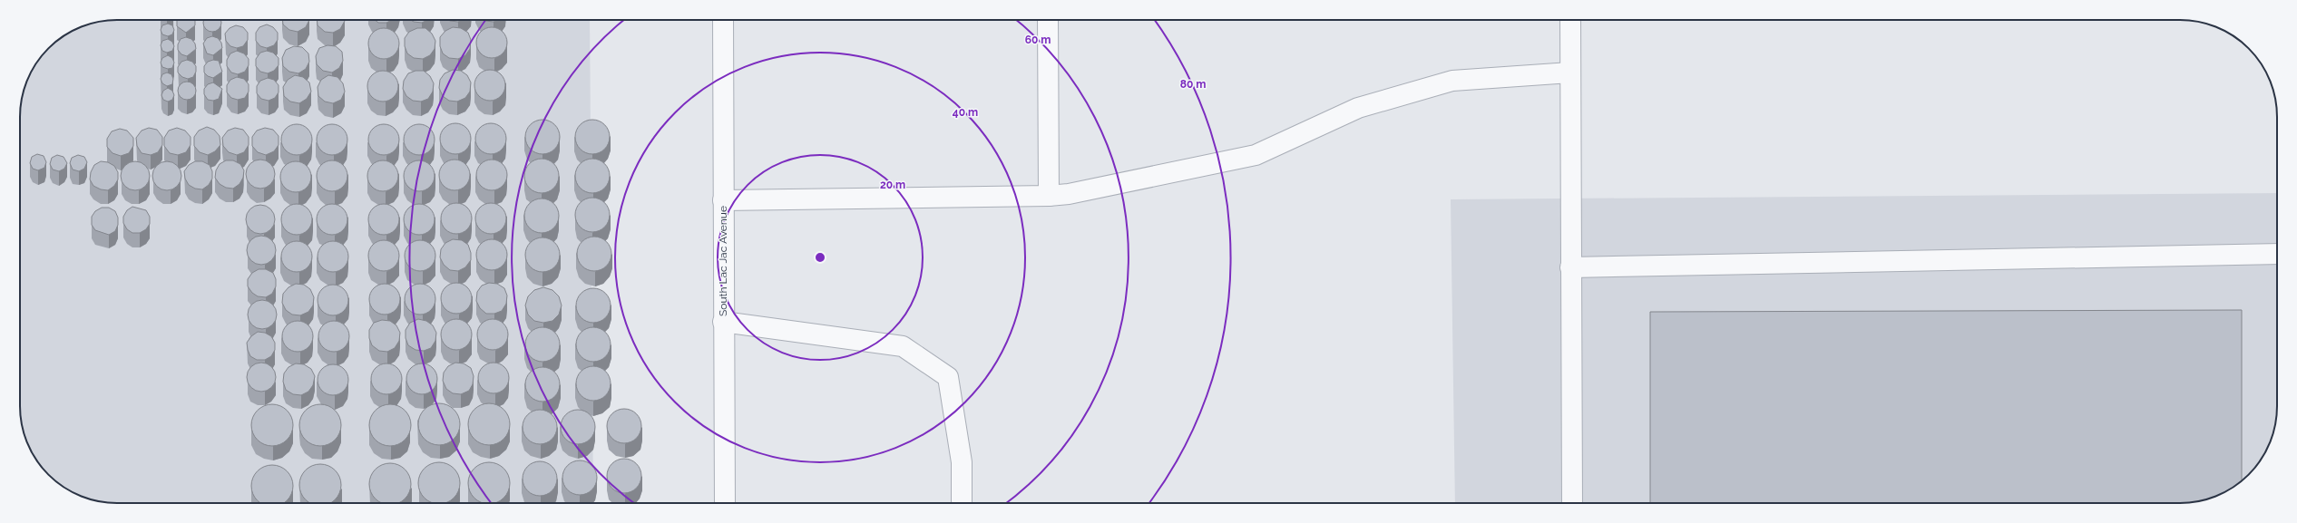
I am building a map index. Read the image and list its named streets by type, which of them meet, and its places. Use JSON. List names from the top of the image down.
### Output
{
  "streets": {
    "street": ["South Lac Jac Avenue"]
  },
  "rings": [
    "60 m",
    "80 m",
    "40 m",
    "20 m"
  ]
}
